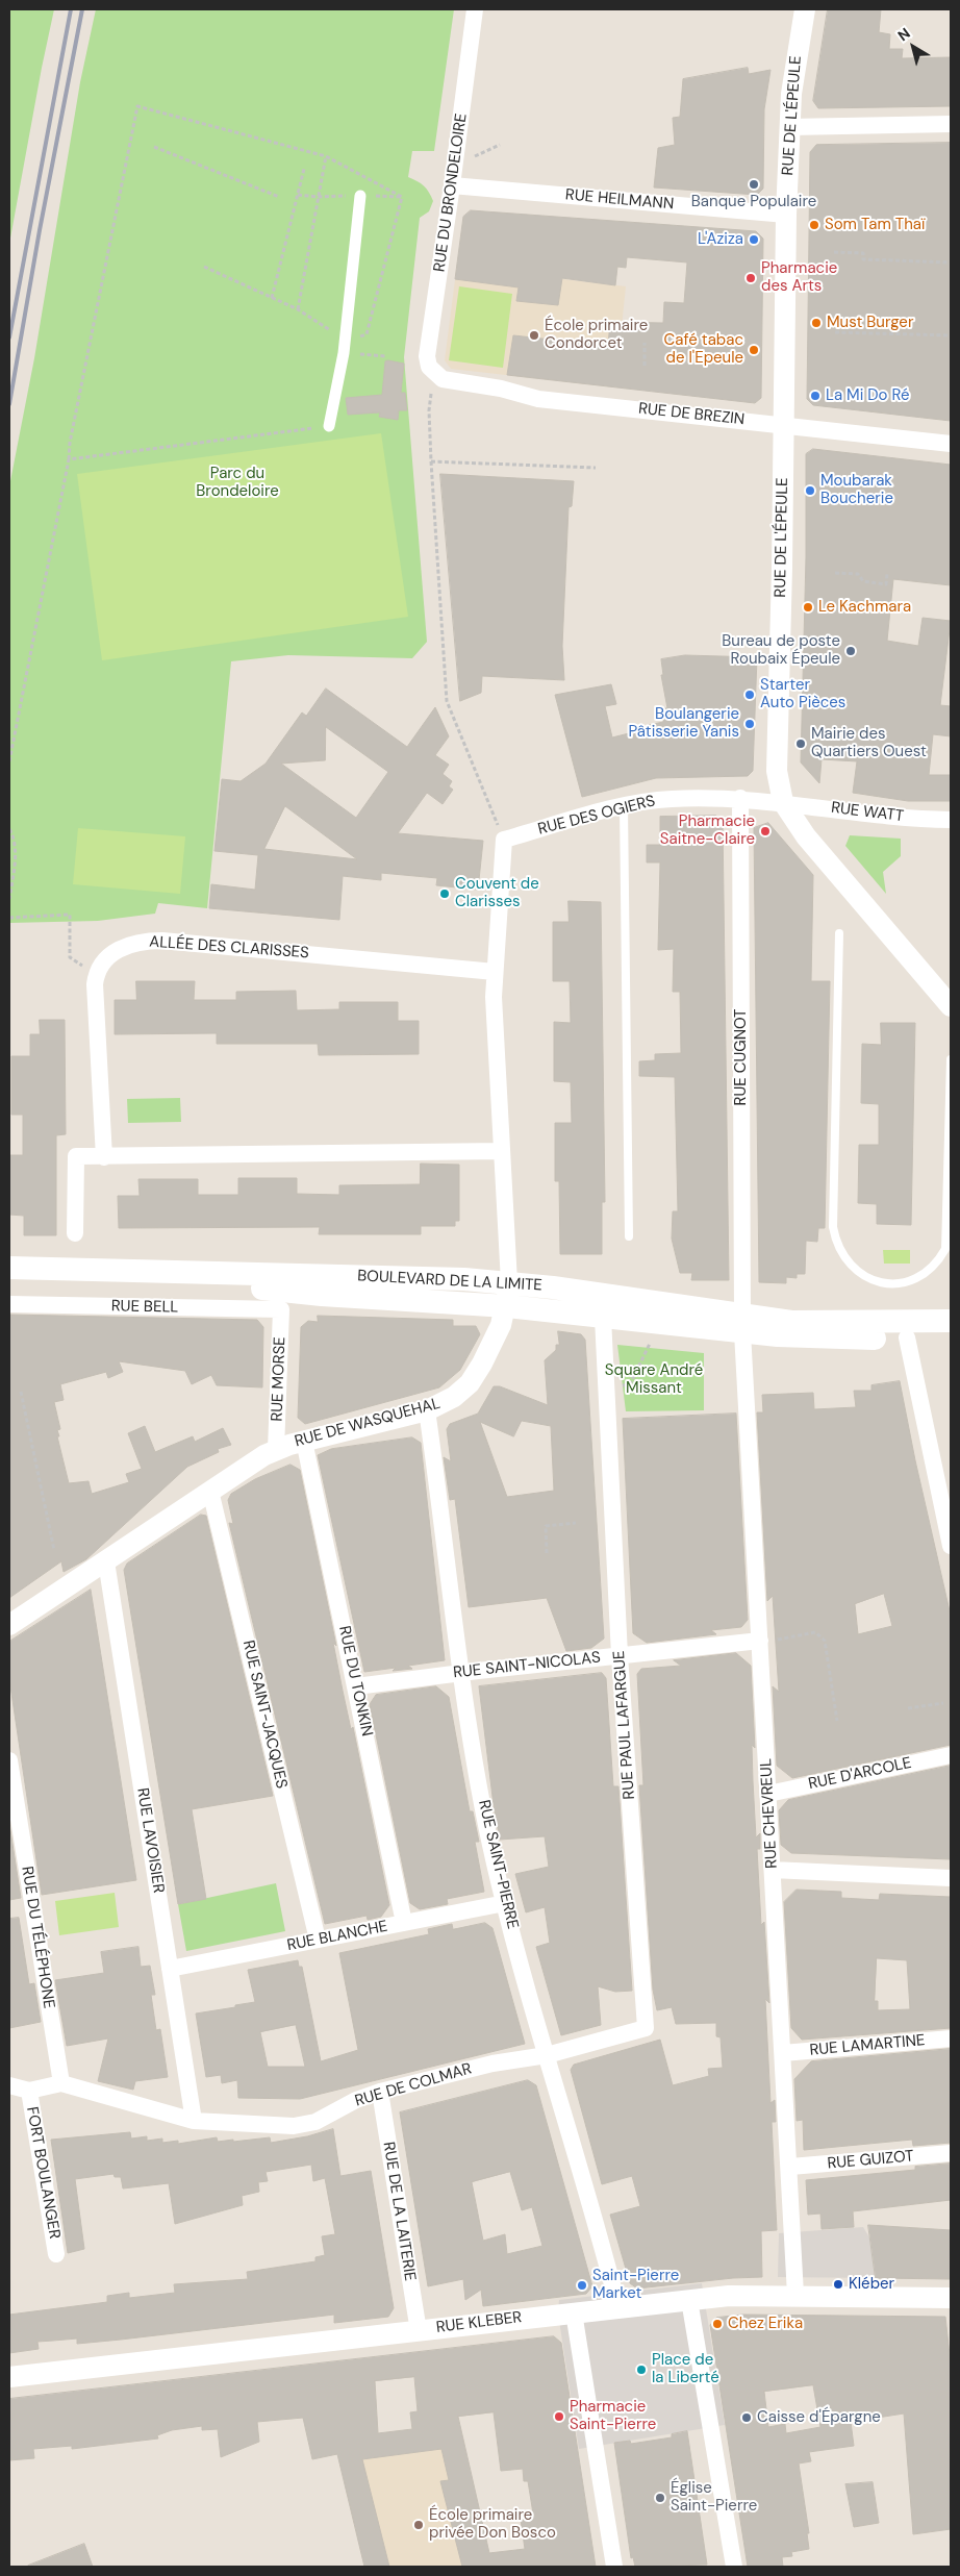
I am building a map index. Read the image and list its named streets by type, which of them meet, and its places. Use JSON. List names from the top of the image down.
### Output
{
  "streets": {
    "main road": ["BOULEVARD DE LA LIMITE"],
    "street": [
      "RUE DE L'ÉPEULE",
      "RUE DU BRONDELOIRE",
      "RUE HEILMANN",
      "RUE DE BREZIN",
      "RUE WATT",
      "RUE DES OGIERS",
      "ALLÉE DES CLARISSES",
      "RUE CUGNOT",
      "RUE BELL",
      "RUE MORSE",
      "RUE DE WASQUEHAL",
      "RUE SAINT-NICOLAS",
      "RUE DU TONKIN",
      "RUE SAINT-JACQUES",
      "RUE PAUL LAFARGUE",
      "RUE D'ARCOLE",
      "RUE CHEVREUL",
      "RUE LAVOISIER",
      "RUE SAINT-PIERRE",
      "RUE BLANCHE",
      "RUE DU TÉLÉPHONE",
      "RUE LAMARTINE",
      "RUE DE COLMAR",
      "RUE GUIZOT",
      "FORT BOULANGER",
      "RUE DE LA LAITERIE",
      "RUE KLEBER"
    ]
  },
  "crossings": [
    ["RUE DE L'ÉPEULE", "RUE HEILMANN"],
    ["RUE DE L'ÉPEULE", "RUE DE BREZIN"],
    ["RUE DE L'ÉPEULE", "RUE WATT"],
    ["RUE DE L'ÉPEULE", "RUE DES OGIERS"],
    ["RUE DU BRONDELOIRE", "RUE HEILMANN"],
    ["RUE DU BRONDELOIRE", "RUE DE BREZIN"],
    ["RUE WATT", "RUE DES OGIERS"],
    ["RUE DES OGIERS", "RUE CUGNOT"],
    ["RUE DES OGIERS", "RUE DE WASQUEHAL"],
    ["ALLÉE DES CLARISSES", "RUE DE WASQUEHAL"],
    ["RUE CUGNOT", "BOULEVARD DE LA LIMITE"],
    ["RUE CUGNOT", "RUE CHEVREUL"],
    ["BOULEVARD DE LA LIMITE", "RUE DE WASQUEHAL"],
    ["BOULEVARD DE LA LIMITE", "RUE PAUL LAFARGUE"],
    ["BOULEVARD DE LA LIMITE", "RUE CHEVREUL"],
    ["RUE BELL", "RUE MORSE"],
    ["RUE MORSE", "RUE DE WASQUEHAL"],
    ["RUE DE WASQUEHAL", "RUE DU TONKIN"],
    ["RUE DE WASQUEHAL", "RUE SAINT-JACQUES"],
    ["RUE DE WASQUEHAL", "RUE LAVOISIER"],
    ["RUE DE WASQUEHAL", "RUE SAINT-PIERRE"],
    ["RUE SAINT-NICOLAS", "RUE DU TONKIN"],
    ["RUE SAINT-NICOLAS", "RUE PAUL LAFARGUE"],
    ["RUE SAINT-NICOLAS", "RUE CHEVREUL"],
    ["RUE SAINT-NICOLAS", "RUE SAINT-PIERRE"],
    ["RUE DU TONKIN", "RUE BLANCHE"],
    ["RUE SAINT-JACQUES", "RUE BLANCHE"],
    ["RUE PAUL LAFARGUE", "RUE SAINT-PIERRE"],
    ["RUE PAUL LAFARGUE", "RUE DE COLMAR"],
    ["RUE D'ARCOLE", "RUE CHEVREUL"],
    ["RUE CHEVREUL", "RUE LAMARTINE"],
    ["RUE CHEVREUL", "RUE GUIZOT"],
    ["RUE CHEVREUL", "RUE KLEBER"],
    ["RUE LAVOISIER", "RUE BLANCHE"],
    ["RUE LAVOISIER", "RUE DE COLMAR"],
    ["RUE SAINT-PIERRE", "RUE BLANCHE"],
    ["RUE SAINT-PIERRE", "RUE DE COLMAR"],
    ["RUE SAINT-PIERRE", "RUE KLEBER"],
    ["RUE DU TÉLÉPHONE", "RUE DE COLMAR"],
    ["RUE DE COLMAR", "FORT BOULANGER"],
    ["RUE DE COLMAR", "RUE DE LA LAITERIE"],
    ["RUE DE LA LAITERIE", "RUE KLEBER"]
  ],
  "parks": ["Parc du Brondeloire", "Square André Missant"],
  "places": [
    "Banque Populaire",
    "Som Tam Thaï",
    "L'Aziza",
    "Pharmacie des Arts",
    "Must Burger",
    "École primaire Condorcet",
    "Café tabac de l'Epeule",
    "La Mi Do Ré",
    "Moubarak Boucherie",
    "Le Kachmara",
    "Bureau de poste Roubaix Épeule",
    "Starter Auto Pièces",
    "Boulangerie Pâtisserie Yanis",
    "Mairie des Quartiers Ouest",
    "Pharmacie Saitne-Claire",
    "Couvent de Clarisses",
    "Kléber",
    "Saint-Pierre Market",
    "Chez Erika",
    "Place de la Liberté",
    "Pharmacie Saint-Pierre",
    "Caisse d'Épargne",
    "Église Saint-Pierre",
    "École primaire privée Don Bosco"
  ],
  "north": "top left"
}
